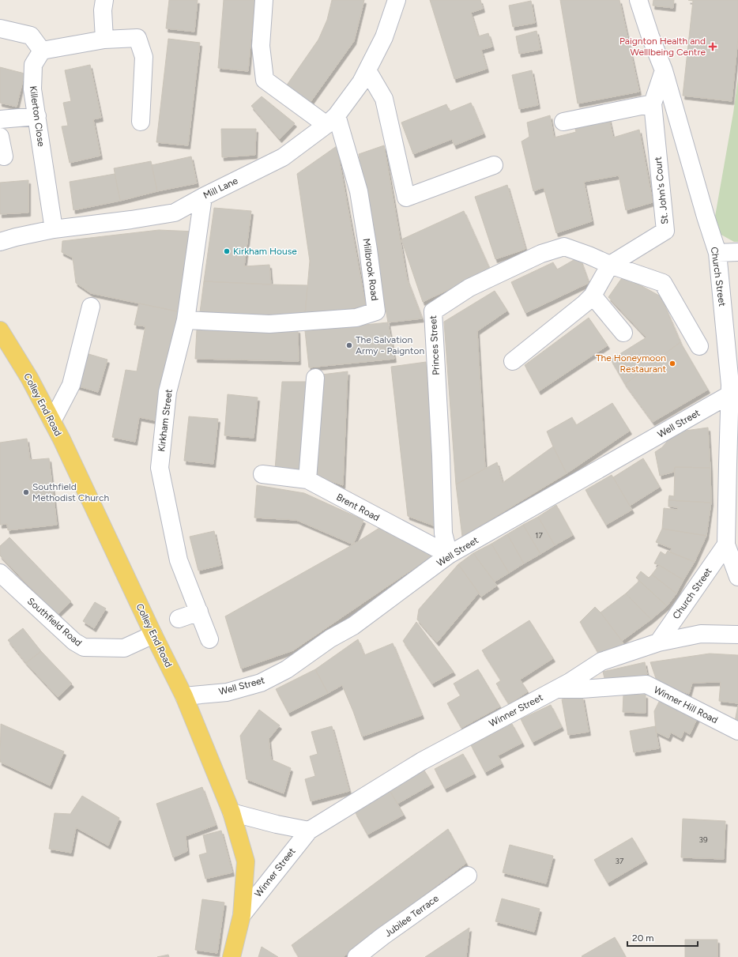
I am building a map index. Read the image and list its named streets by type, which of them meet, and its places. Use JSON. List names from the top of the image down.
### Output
{
  "streets": {
    "main road": ["Colley End Road"],
    "street": [
      "Killerton Close",
      "Mill Lane",
      "St. John's Court",
      "Millbrook Road",
      "Church Street",
      "Princes Street",
      "Kirkham Street",
      "Well Street",
      "Brent Road",
      "Southfield Road",
      "Winner Hill Road",
      "Winner Street",
      "Jubilee Terrace"
    ]
  },
  "crossings": [
    ["Killerton Close", "Mill Lane"],
    ["Mill Lane", "Millbrook Road"],
    ["Mill Lane", "Kirkham Street"],
    ["St. John's Court", "Church Street"],
    ["St. John's Court", "Princes Street"],
    ["Millbrook Road", "Kirkham Street"],
    ["Church Street", "Well Street"],
    ["Church Street", "Winner Street"],
    ["Princes Street", "Well Street"],
    ["Princes Street", "Brent Road"],
    ["Colley End Road", "Well Street"],
    ["Colley End Road", "Southfield Road"],
    ["Colley End Road", "Winner Street"],
    ["Well Street", "Brent Road"],
    ["Winner Hill Road", "Winner Street"]
  ],
  "places": {
    "health": ["Paignton Health and Welllbeing Centre"],
    "other": [
      "Kirkham House",
      "The Salvation Army - Paignton",
      "The Honeymoon Restaurant",
      "Southfield Methodist Church"
    ]
  },
  "house_numbers": ["17", "39", "37"],
  "scale_bar": "20 m"
}
